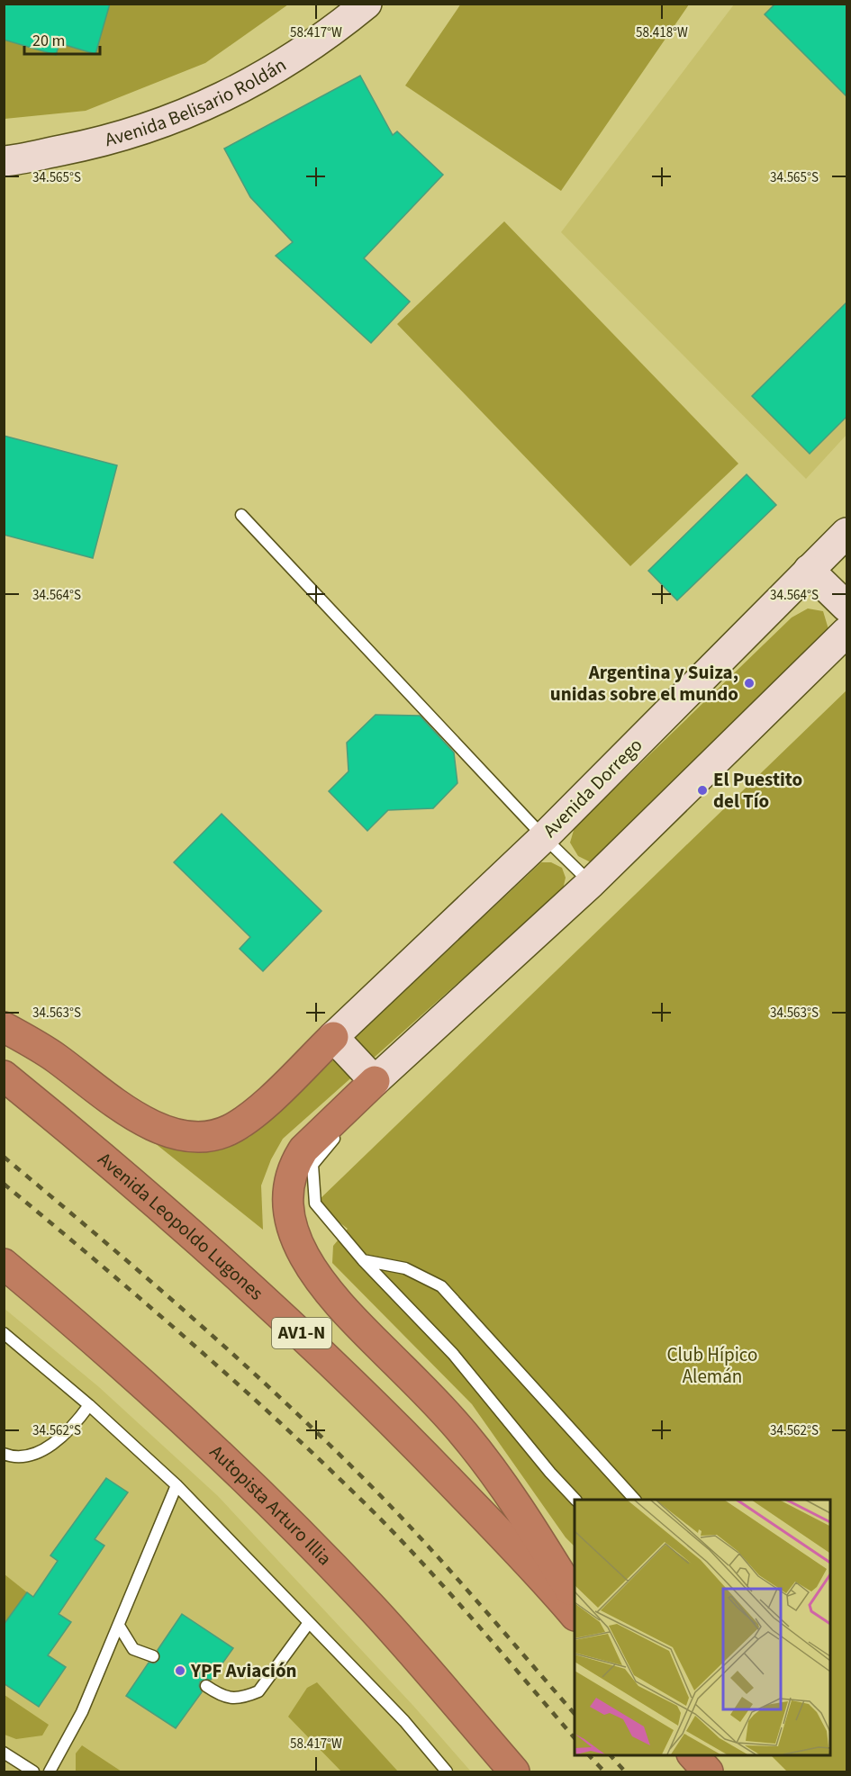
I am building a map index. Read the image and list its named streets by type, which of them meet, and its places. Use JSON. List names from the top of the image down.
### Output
{
  "streets": {
    "highway": ["Avenida Leopoldo Lugones", "AV1-N", "Autopista Arturo Illia"],
    "main road": ["Avenida Belisario Roldán", "Avenida Dorrego"]
  },
  "parks": ["Club Hípico Alemán"],
  "places": ["Argentina y Suiza, unidas sobre el mundo", "El Puestito del Tío", "YPF Aviación"],
  "scale_bar": "20 m",
  "coordinates": [
    "58.417°W",
    "58.418°W",
    "34.565°S",
    "34.564°S",
    "34.563°S",
    "34.562°S"
  ]
}
